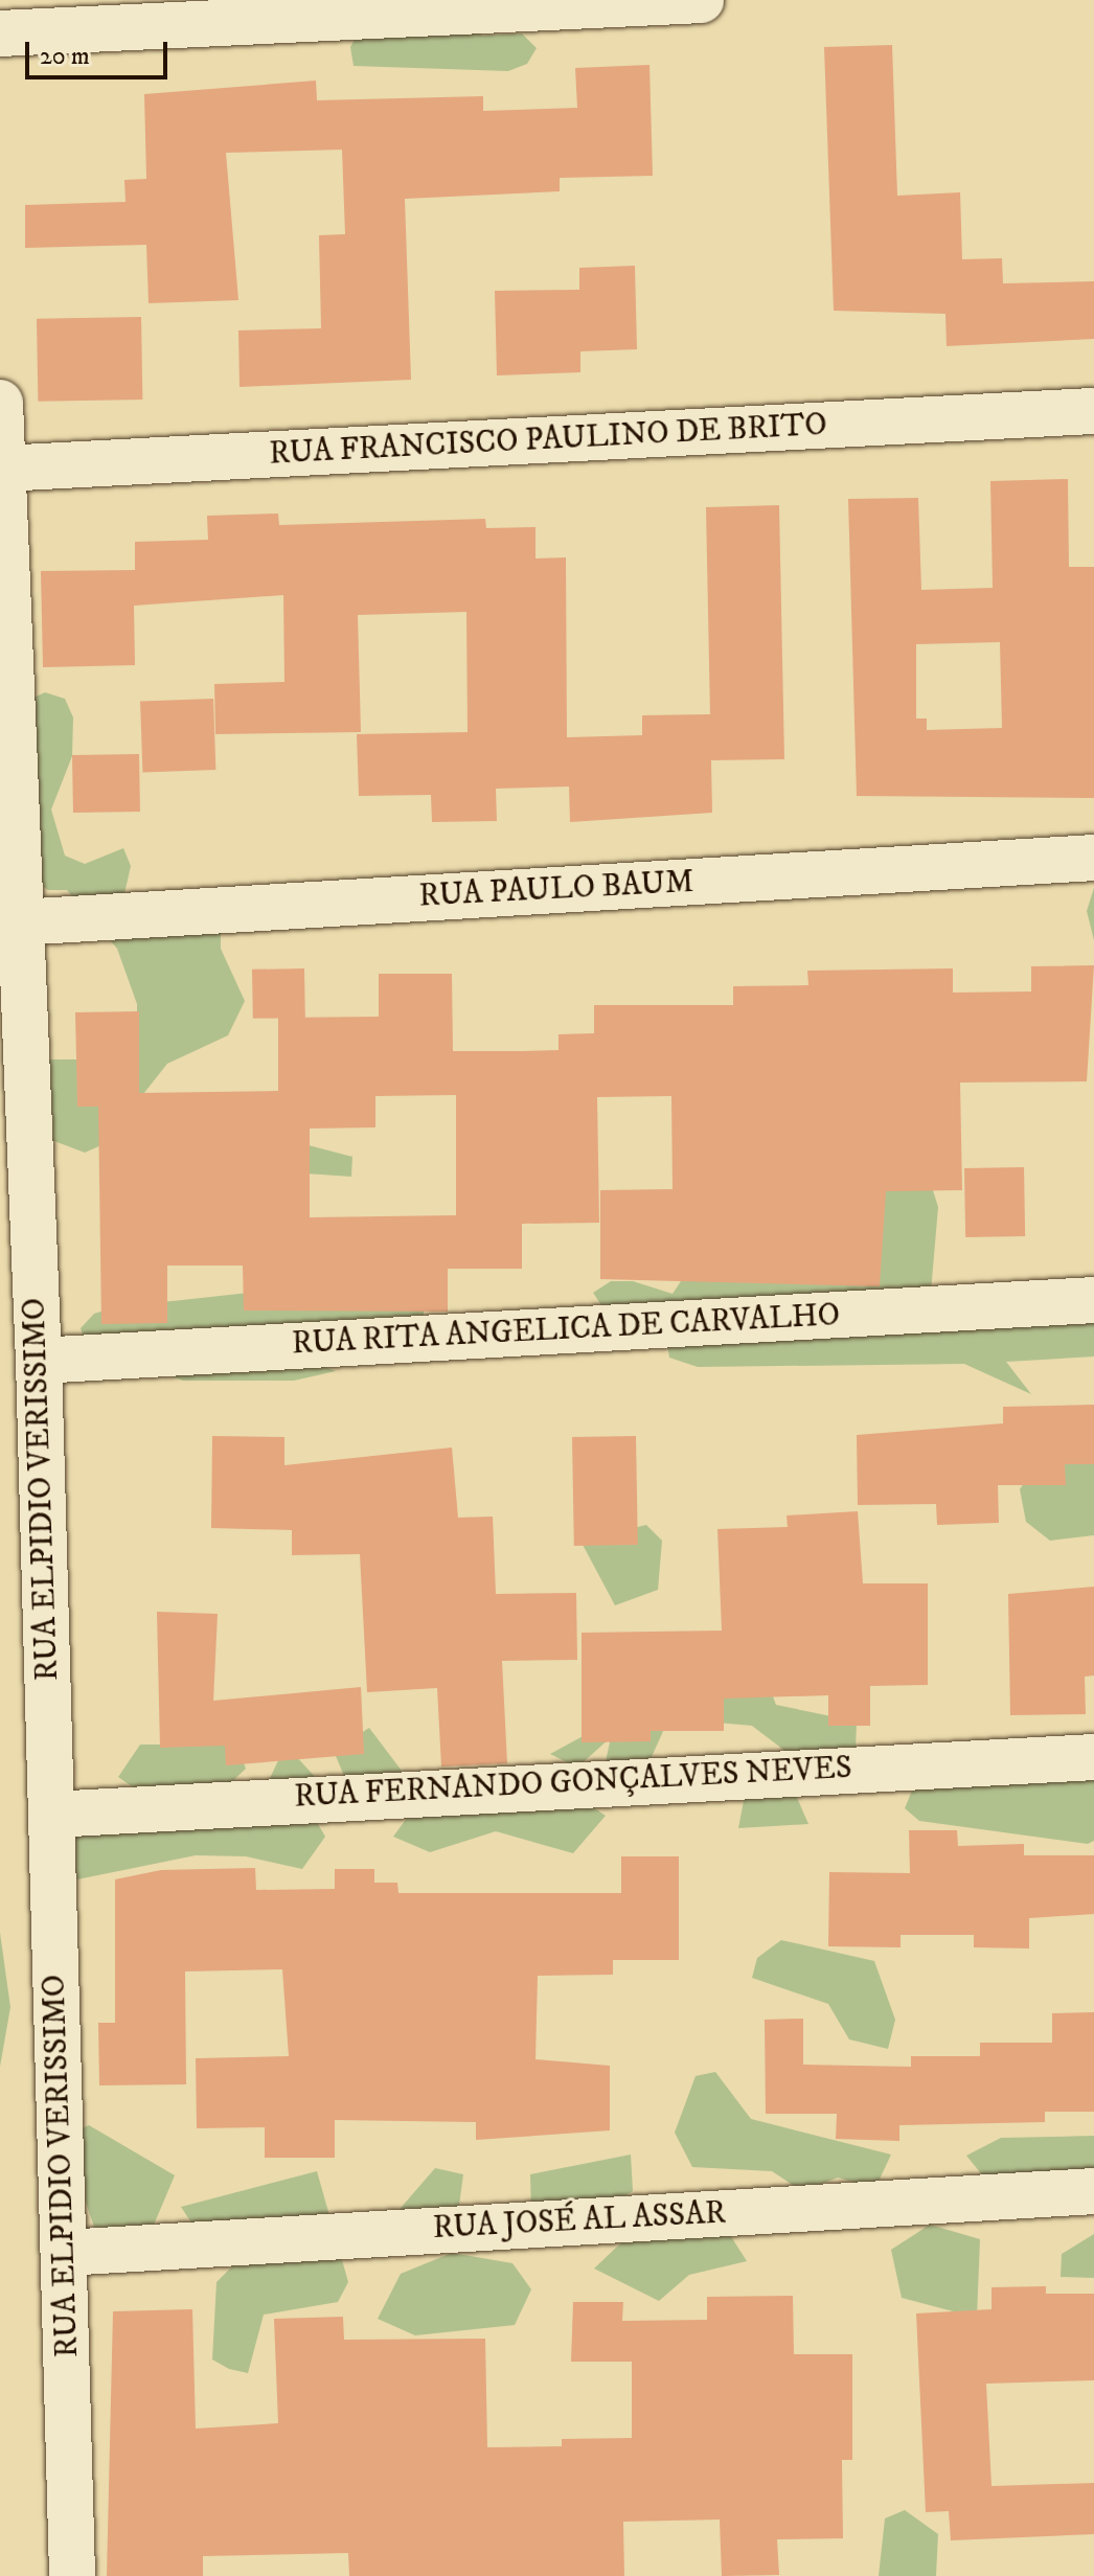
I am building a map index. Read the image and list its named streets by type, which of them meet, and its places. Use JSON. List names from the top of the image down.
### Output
{
  "streets": {
    "street": [
      "RUA FRANCISCO PAULINO DE BRITO",
      "RUA PAULO BAUM",
      "RUA RITA ANGELICA DE CARVALHO",
      "RUA ELPIDIO VERISSIMO",
      "RUA FERNANDO GONÇALVES NEVES",
      "RUA JOSÉ AL ASSAR"
    ]
  },
  "crossings": [
    ["RUA FRANCISCO PAULINO DE BRITO", "RUA ELPIDIO VERISSIMO"],
    ["RUA PAULO BAUM", "RUA ELPIDIO VERISSIMO"],
    ["RUA RITA ANGELICA DE CARVALHO", "RUA ELPIDIO VERISSIMO"],
    ["RUA ELPIDIO VERISSIMO", "RUA FERNANDO GONÇALVES NEVES"],
    ["RUA ELPIDIO VERISSIMO", "RUA JOSÉ AL ASSAR"]
  ],
  "scale_bar": "20 m"
}
